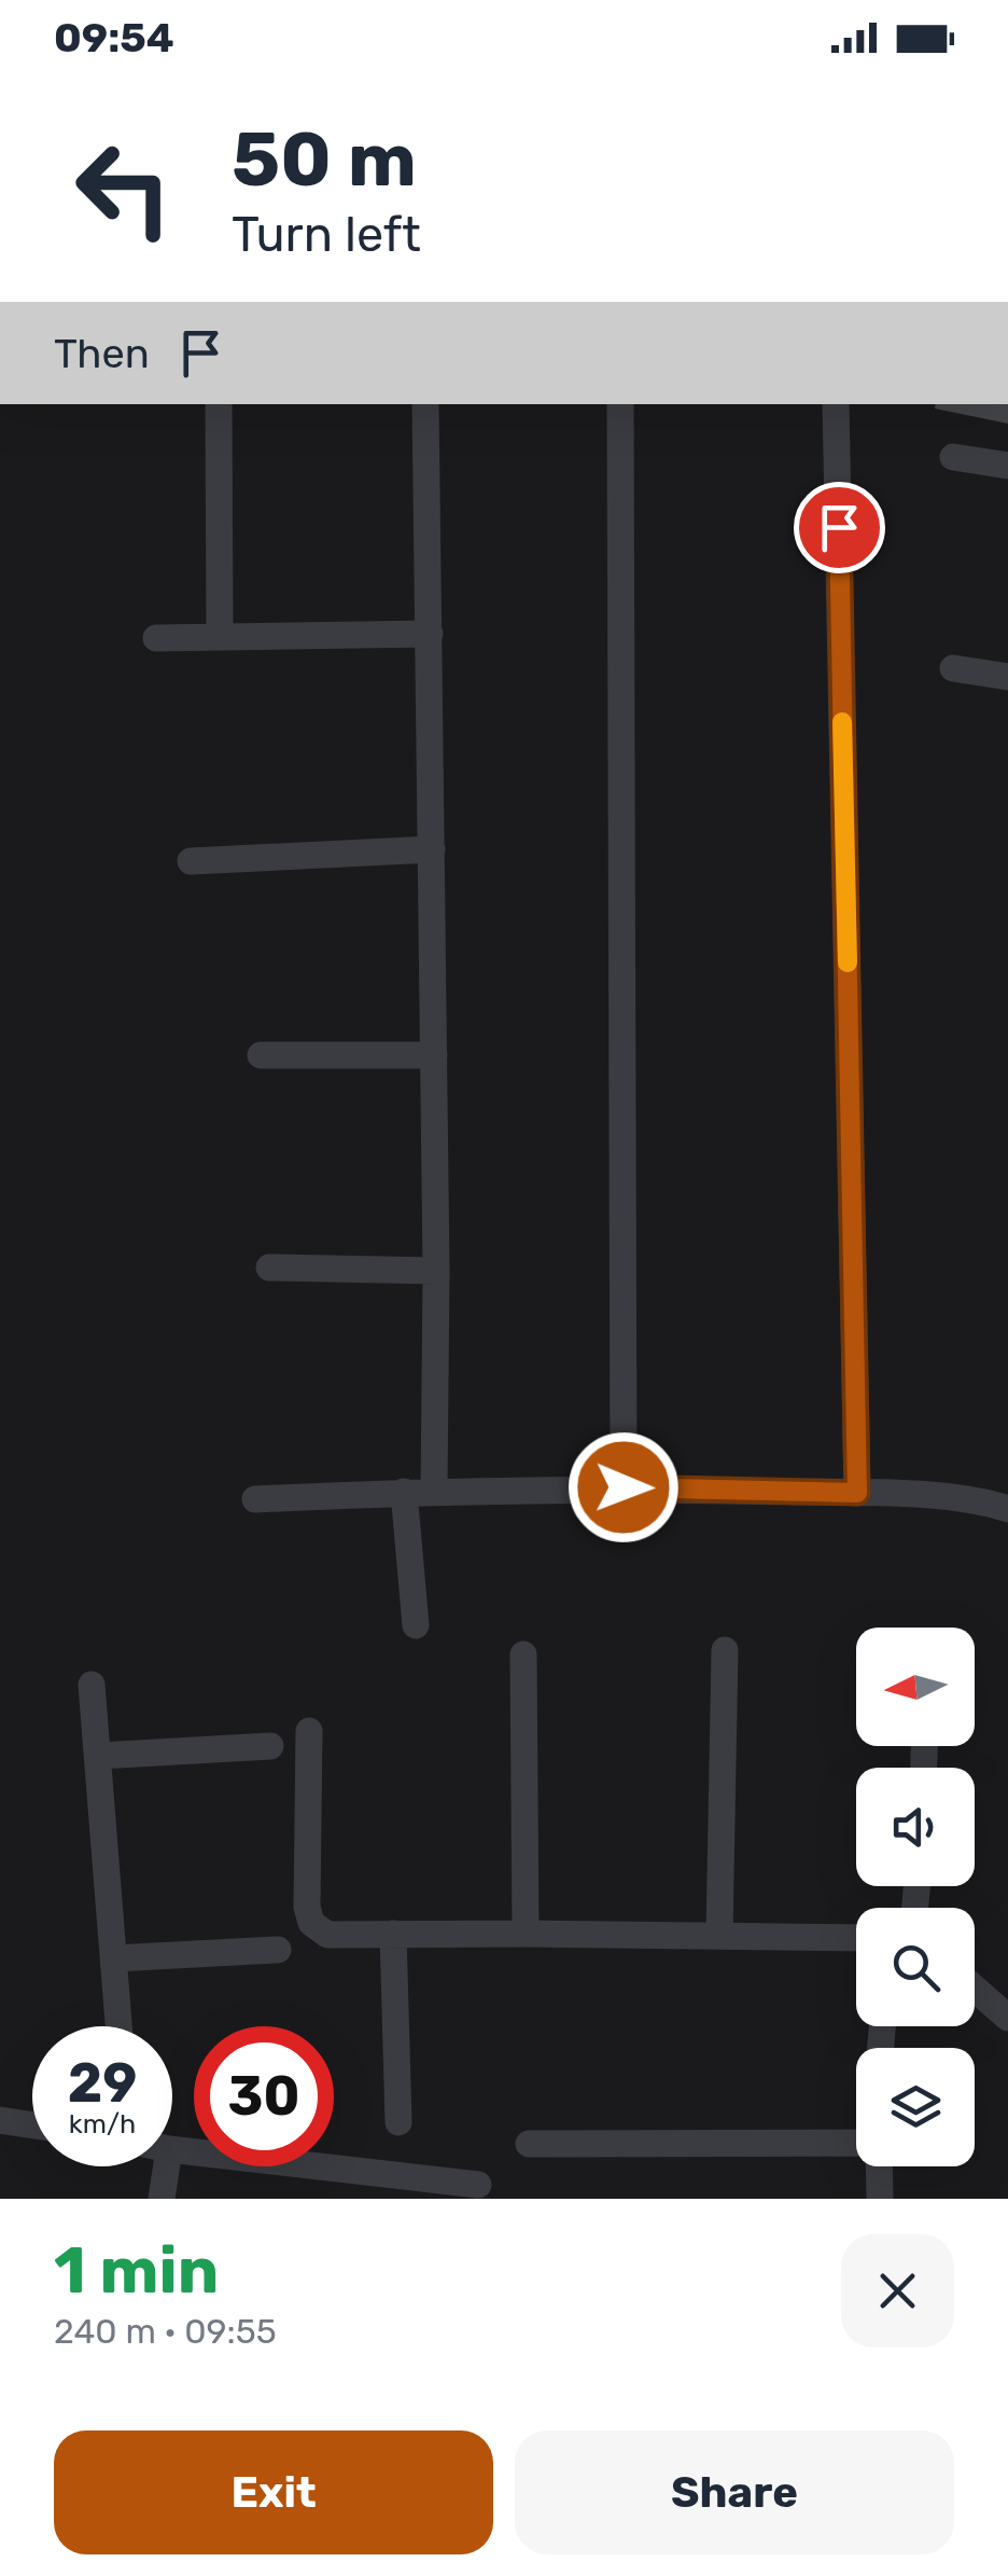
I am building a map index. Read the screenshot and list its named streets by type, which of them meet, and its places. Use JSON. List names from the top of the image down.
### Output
{
  "north": "left",
  "page": {
    "status": "09:54",
    "turn": ["50 m", "Turn left"],
    "then": "Then",
    "speed": "29 km/h",
    "limit": "30",
    "heading": ["1 min", "240 m · 09:55"],
    "buttons": ["Exit", "Share"]
  }
}
